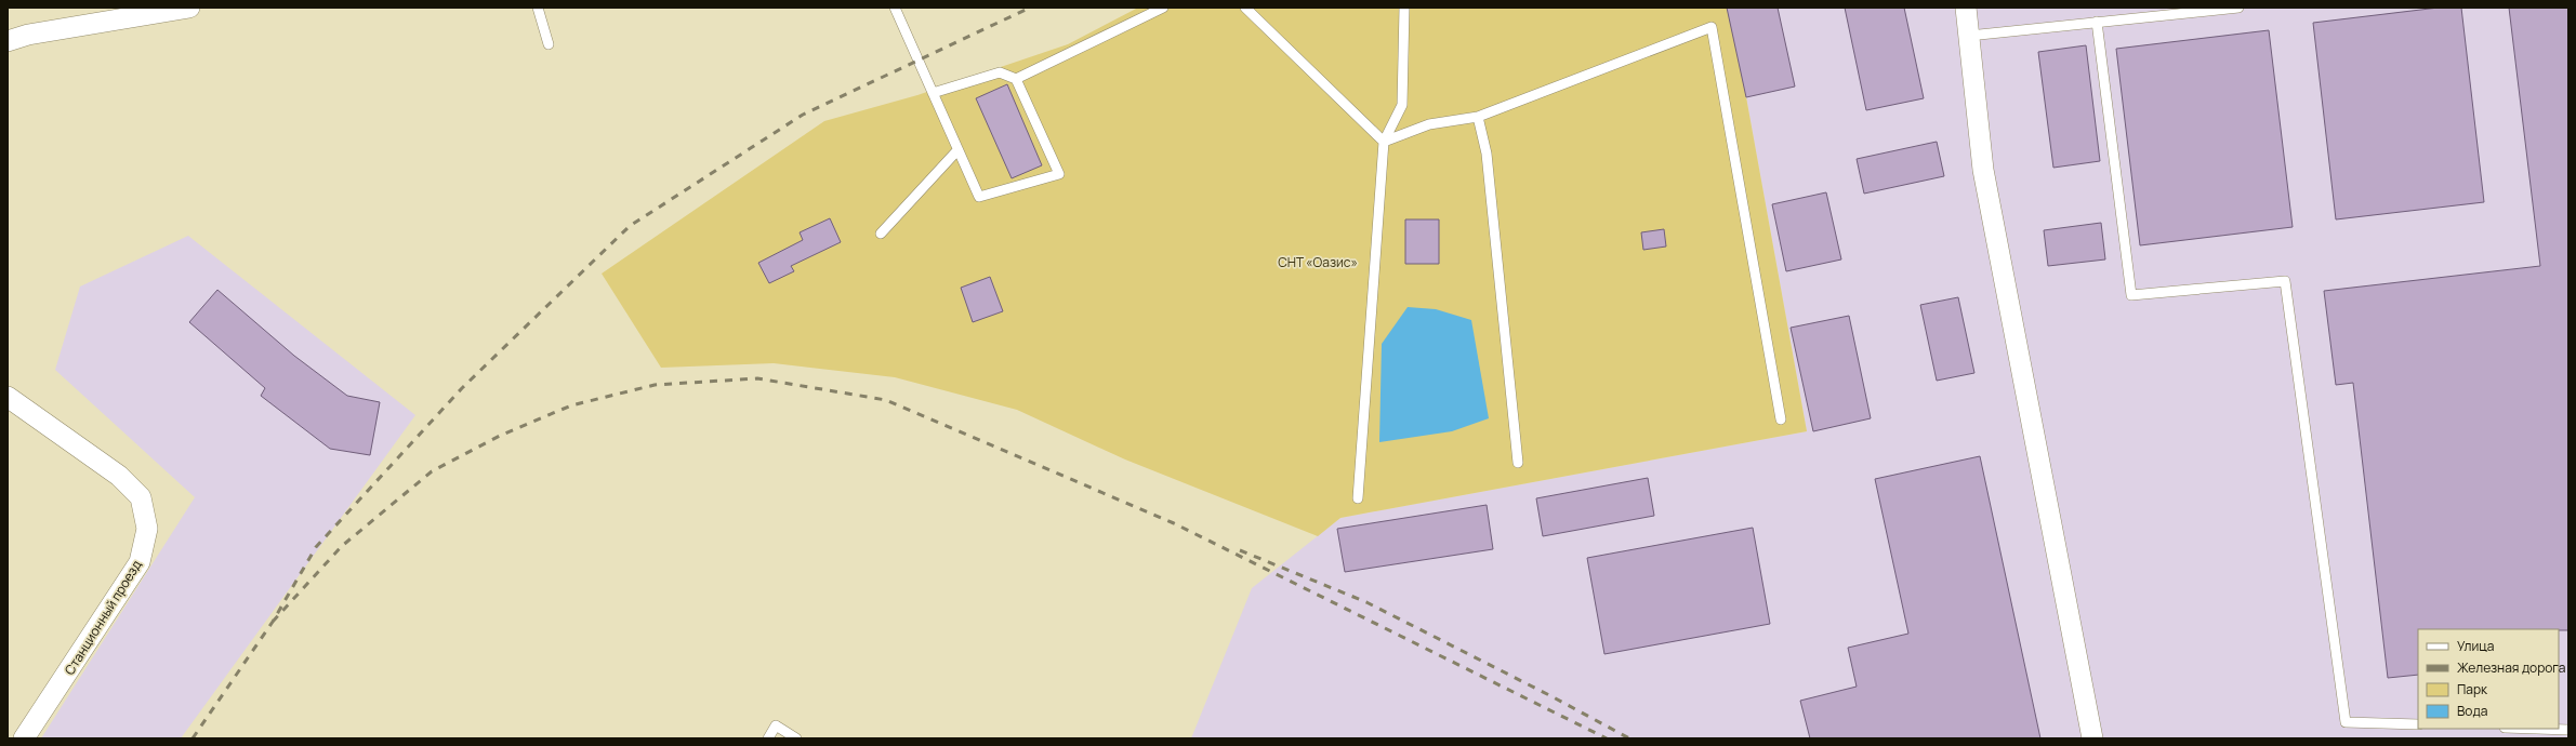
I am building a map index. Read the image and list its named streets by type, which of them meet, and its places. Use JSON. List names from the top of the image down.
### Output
{
  "streets": {
    "street": ["Станционный проезд"]
  },
  "parks": ["СНТ «Оазис»"],
  "legend": [
    "Улица",
    "Железная дорога",
    "Парк",
    "Вода"
  ]
}
